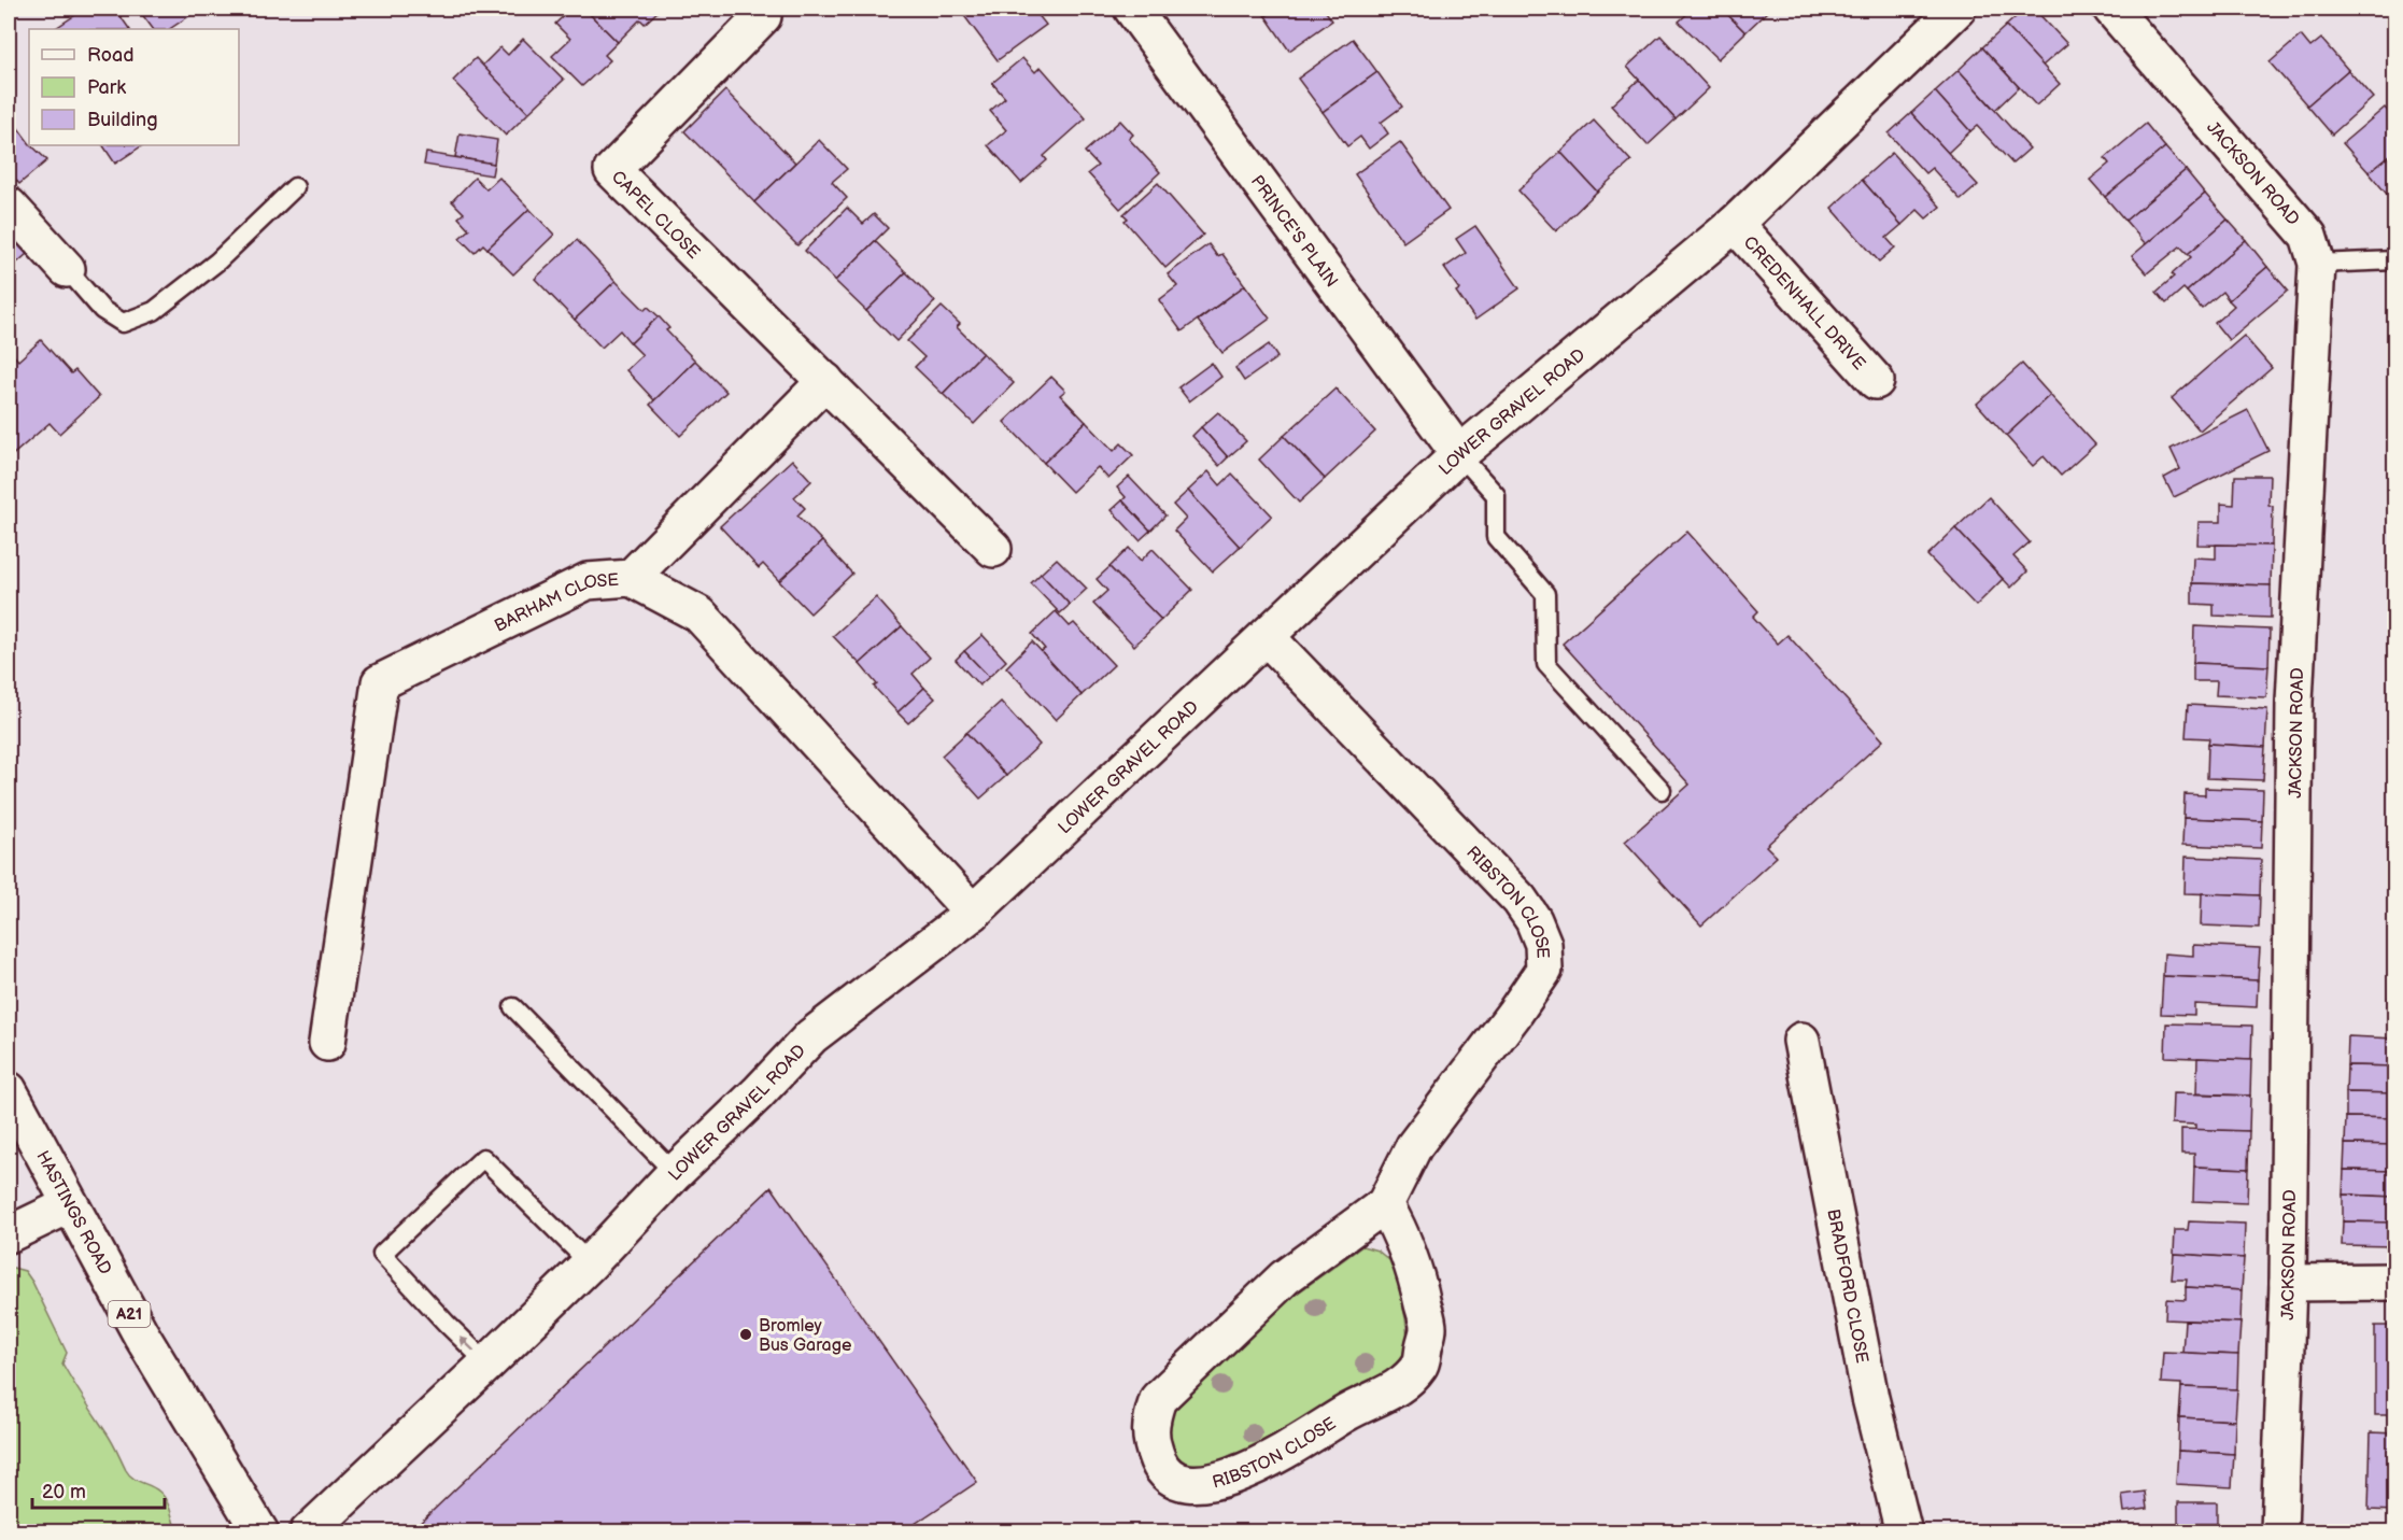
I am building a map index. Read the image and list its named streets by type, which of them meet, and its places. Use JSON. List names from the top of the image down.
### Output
{
  "streets": {
    "street": [
      "JACKSON ROAD",
      "CAPEL CLOSE",
      "PRINCE'S PLAIN",
      "CREDENHALL DRIVE",
      "LOWER GRAVEL ROAD",
      "BARHAM CLOSE",
      "RIBSTON CLOSE",
      "HASTINGS ROAD",
      "BRADFORD CLOSE",
      "A21"
    ]
  },
  "crossings": [
    ["PRINCE'S PLAIN", "LOWER GRAVEL ROAD"],
    ["CREDENHALL DRIVE", "LOWER GRAVEL ROAD"],
    ["LOWER GRAVEL ROAD", "BARHAM CLOSE"],
    ["LOWER GRAVEL ROAD", "RIBSTON CLOSE"]
  ],
  "places": ["Bromley Bus Garage"],
  "legend": ["Road", "Park", "Building"],
  "scale_bar": "20 m"
}
